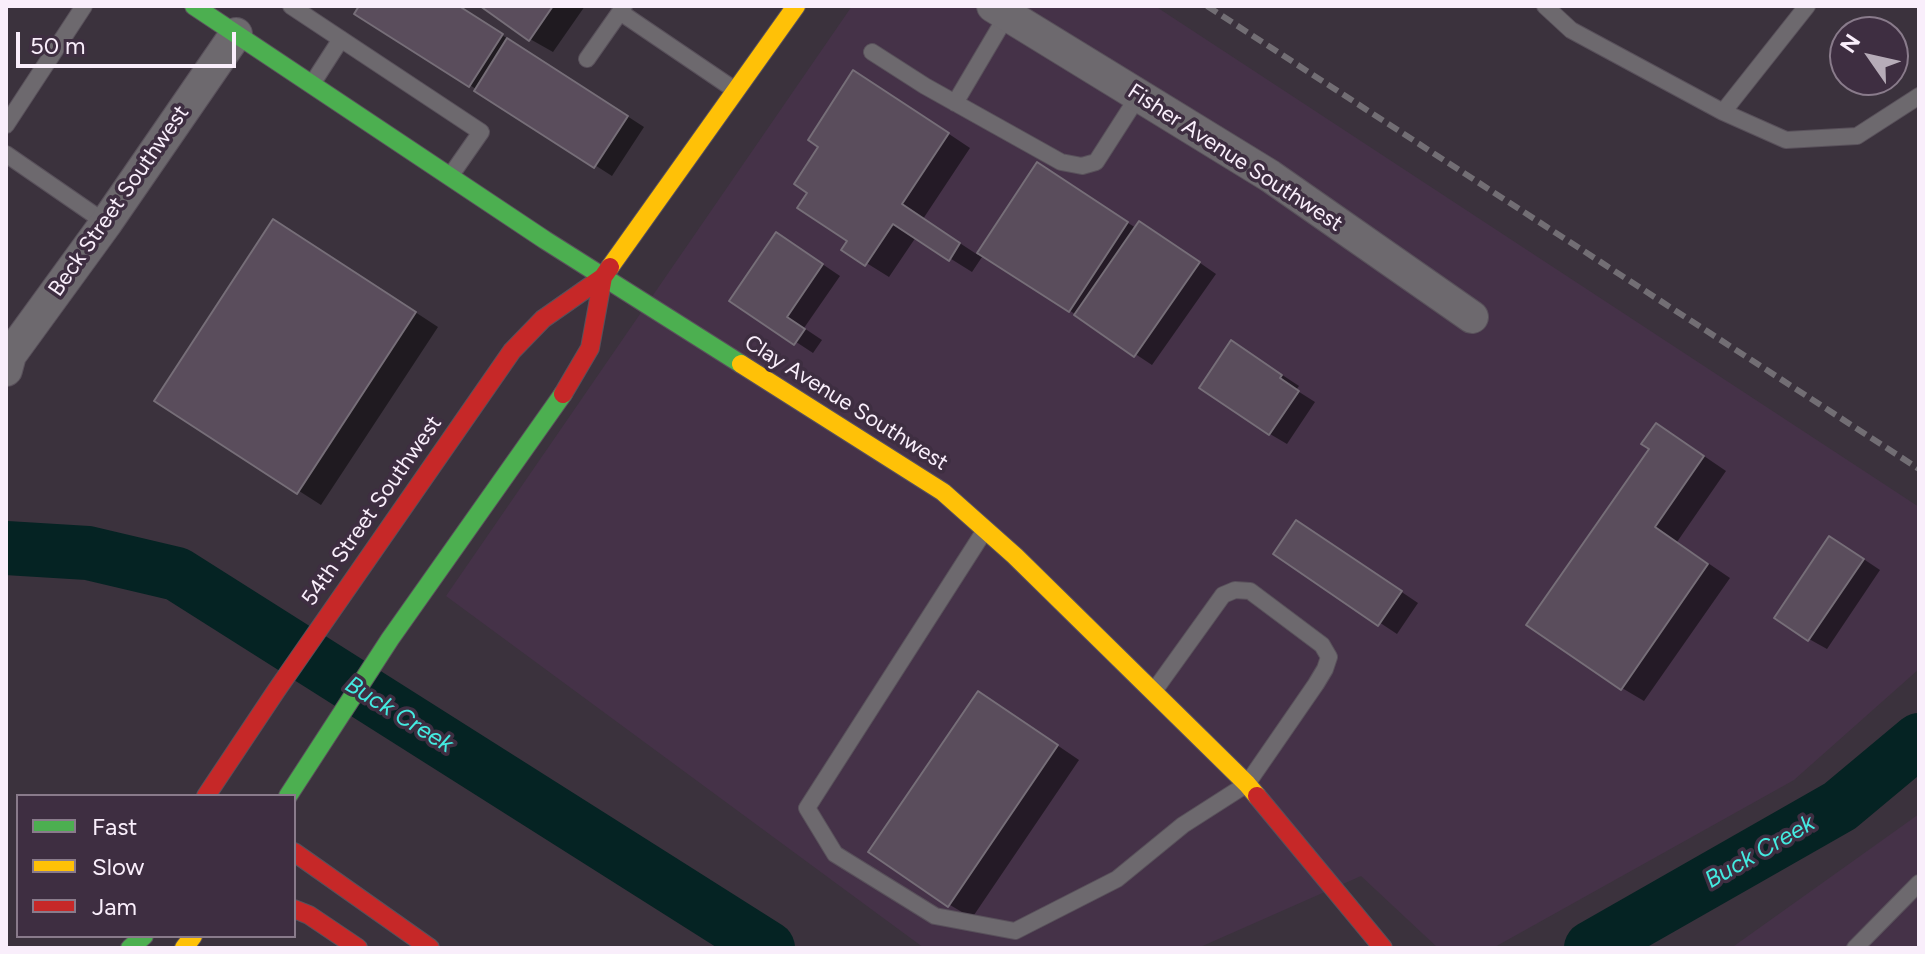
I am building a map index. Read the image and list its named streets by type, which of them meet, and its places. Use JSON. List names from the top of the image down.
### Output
{
  "streets": {
    "main road": ["Clay Avenue Southwest", "54th Street Southwest"],
    "street": ["Fisher Avenue Southwest", "Beck Street Southwest"]
  },
  "crossings": [
    ["Beck Street Southwest", "Clay Avenue Southwest"],
    ["Clay Avenue Southwest", "54th Street Southwest"]
  ],
  "water": ["Buck Creek"],
  "legend": ["Fast", "Slow", "Jam"],
  "scale_bar": "50 m",
  "north": "top left"
}
